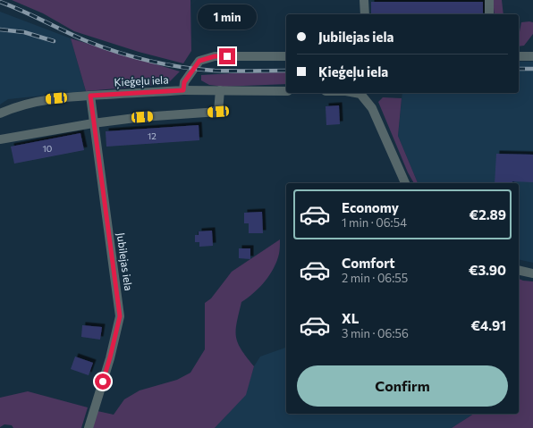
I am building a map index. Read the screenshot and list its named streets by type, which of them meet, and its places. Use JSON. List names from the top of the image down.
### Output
{
  "streets": {
    "street": ["Ķieģeļu iela", "Jubilejas iela"]
  },
  "crossings": [
    ["Ķieģeļu iela", "Jubilejas iela"]
  ],
  "house_numbers": ["12", "10"],
  "page": {
    "bubble": "1 min",
    "banner": ["Jubilejas iela", "Ķieģeļu iela"],
    "list": [
      {
        "name": "Economy",
        "note": "1 min · 06:54",
        "value": "€2.89"
      },
      {
        "name": "Comfort",
        "note": "2 min · 06:55",
        "value": "€3.90"
      },
      {
        "name": "XL",
        "note": "3 min · 06:56",
        "value": "€4.91"
      }
    ],
    "buttons": "Confirm"
  }
}
